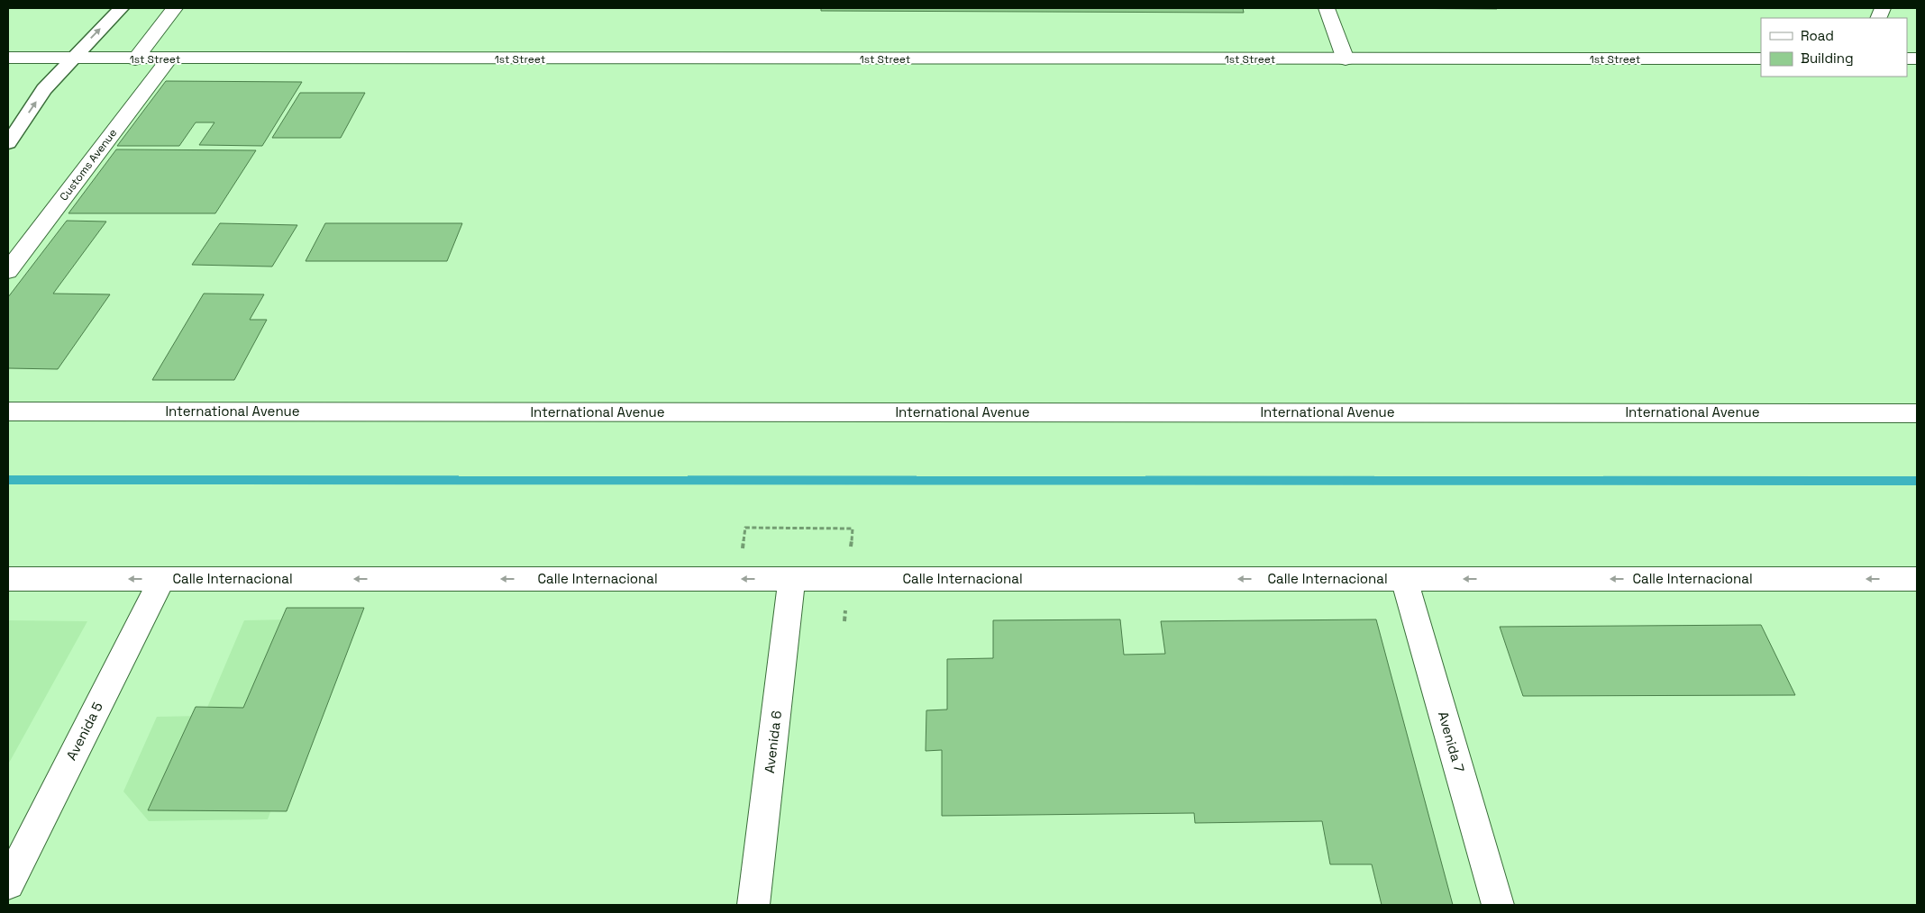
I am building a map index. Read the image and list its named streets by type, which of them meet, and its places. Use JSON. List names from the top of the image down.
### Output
{
  "streets": {
    "main road": [
      "1st Street",
      "Customs Avenue",
      "International Avenue",
      "Calle Internacional",
      "Avenida 5",
      "Avenida 6",
      "Avenida 7"
    ]
  },
  "crossings": [
    ["1st Street", "Customs Avenue"],
    ["Calle Internacional", "Avenida 5"],
    ["Calle Internacional", "Avenida 6"],
    ["Calle Internacional", "Avenida 7"]
  ],
  "one_way": ["Calle Internacional"],
  "legend": ["Road", "Building"]
}
